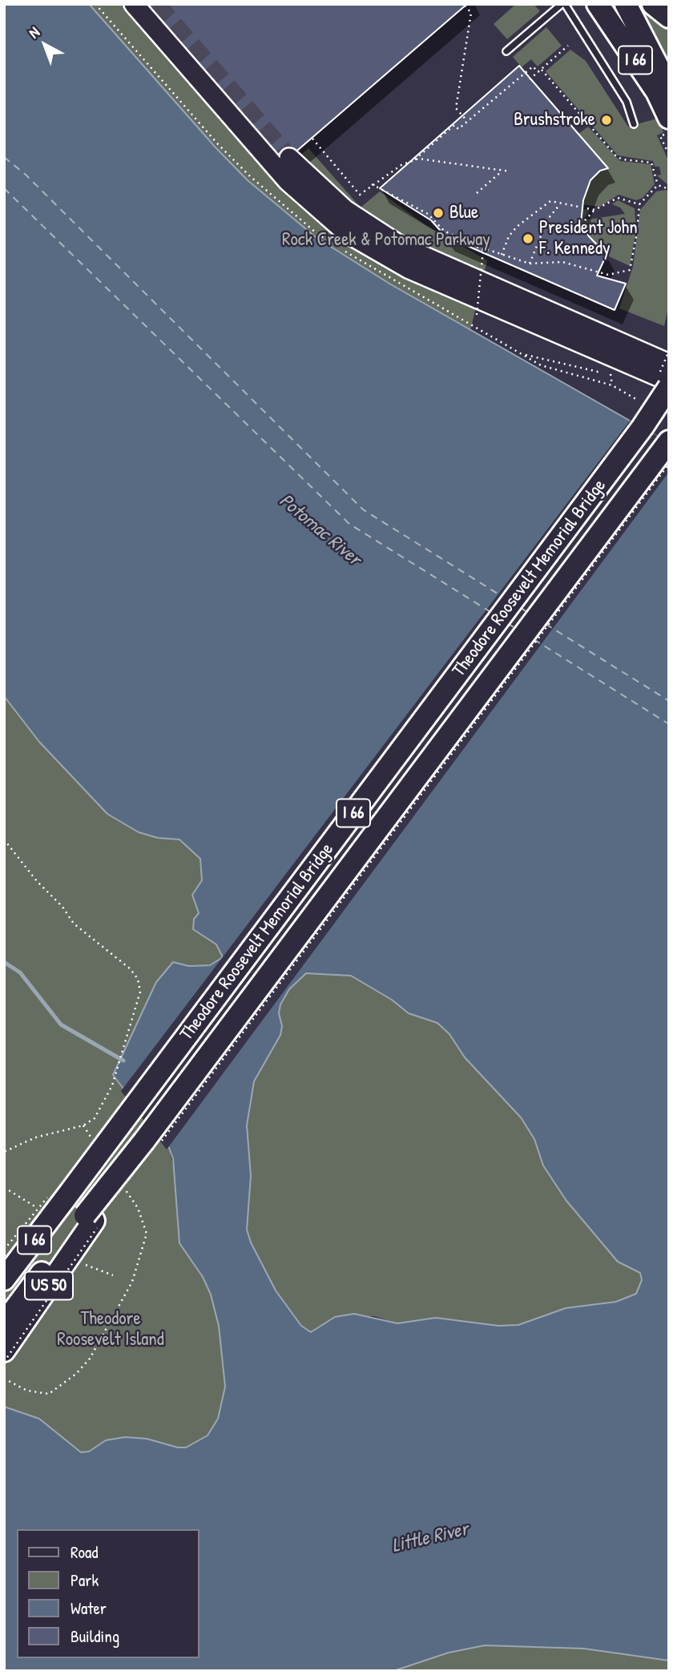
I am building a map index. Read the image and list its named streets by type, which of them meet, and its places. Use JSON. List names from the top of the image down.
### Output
{
  "streets": {
    "highway": ["I 66", "Theodore Roosevelt Memorial Bridge", "US 50"]
  },
  "water": ["Potomac River", "Little River"],
  "parks": ["Rock Creek & Potomac Parkway", "Theodore Roosevelt Island"],
  "places": ["Brushstroke", "Blue", "President John F. Kennedy"],
  "legend": [
    "Road",
    "Park",
    "Water",
    "Building"
  ],
  "north": "top left"
}
